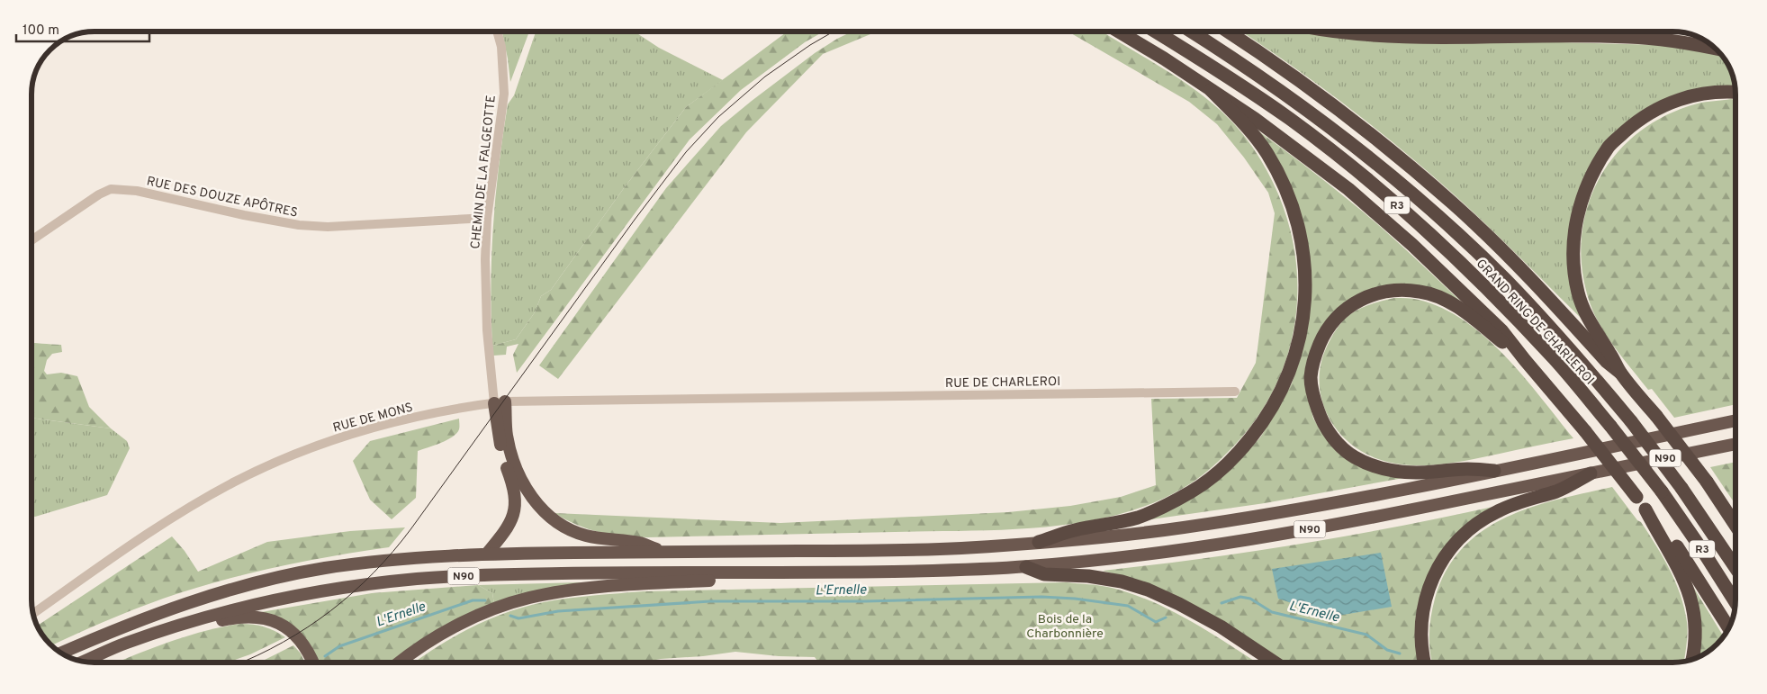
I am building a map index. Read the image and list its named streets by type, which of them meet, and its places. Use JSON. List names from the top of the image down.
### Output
{
  "streets": {
    "highway": ["R3", "GRAND RING DE CHARLEROI", "N90"],
    "street": [
      "CHEMIN DE LA FALGEOTTE",
      "RUE DES DOUZE APÔTRES",
      "RUE DE CHARLEROI",
      "RUE DE MONS"
    ]
  },
  "crossings": [
    ["CHEMIN DE LA FALGEOTTE", "RUE DES DOUZE APÔTRES"],
    ["CHEMIN DE LA FALGEOTTE", "RUE DE MONS"],
    ["RUE DE CHARLEROI", "RUE DE MONS"]
  ],
  "water": ["L'Ernelle"],
  "parks": ["Bois de la Charbonnière"],
  "scale_bar": "100 m"
}
